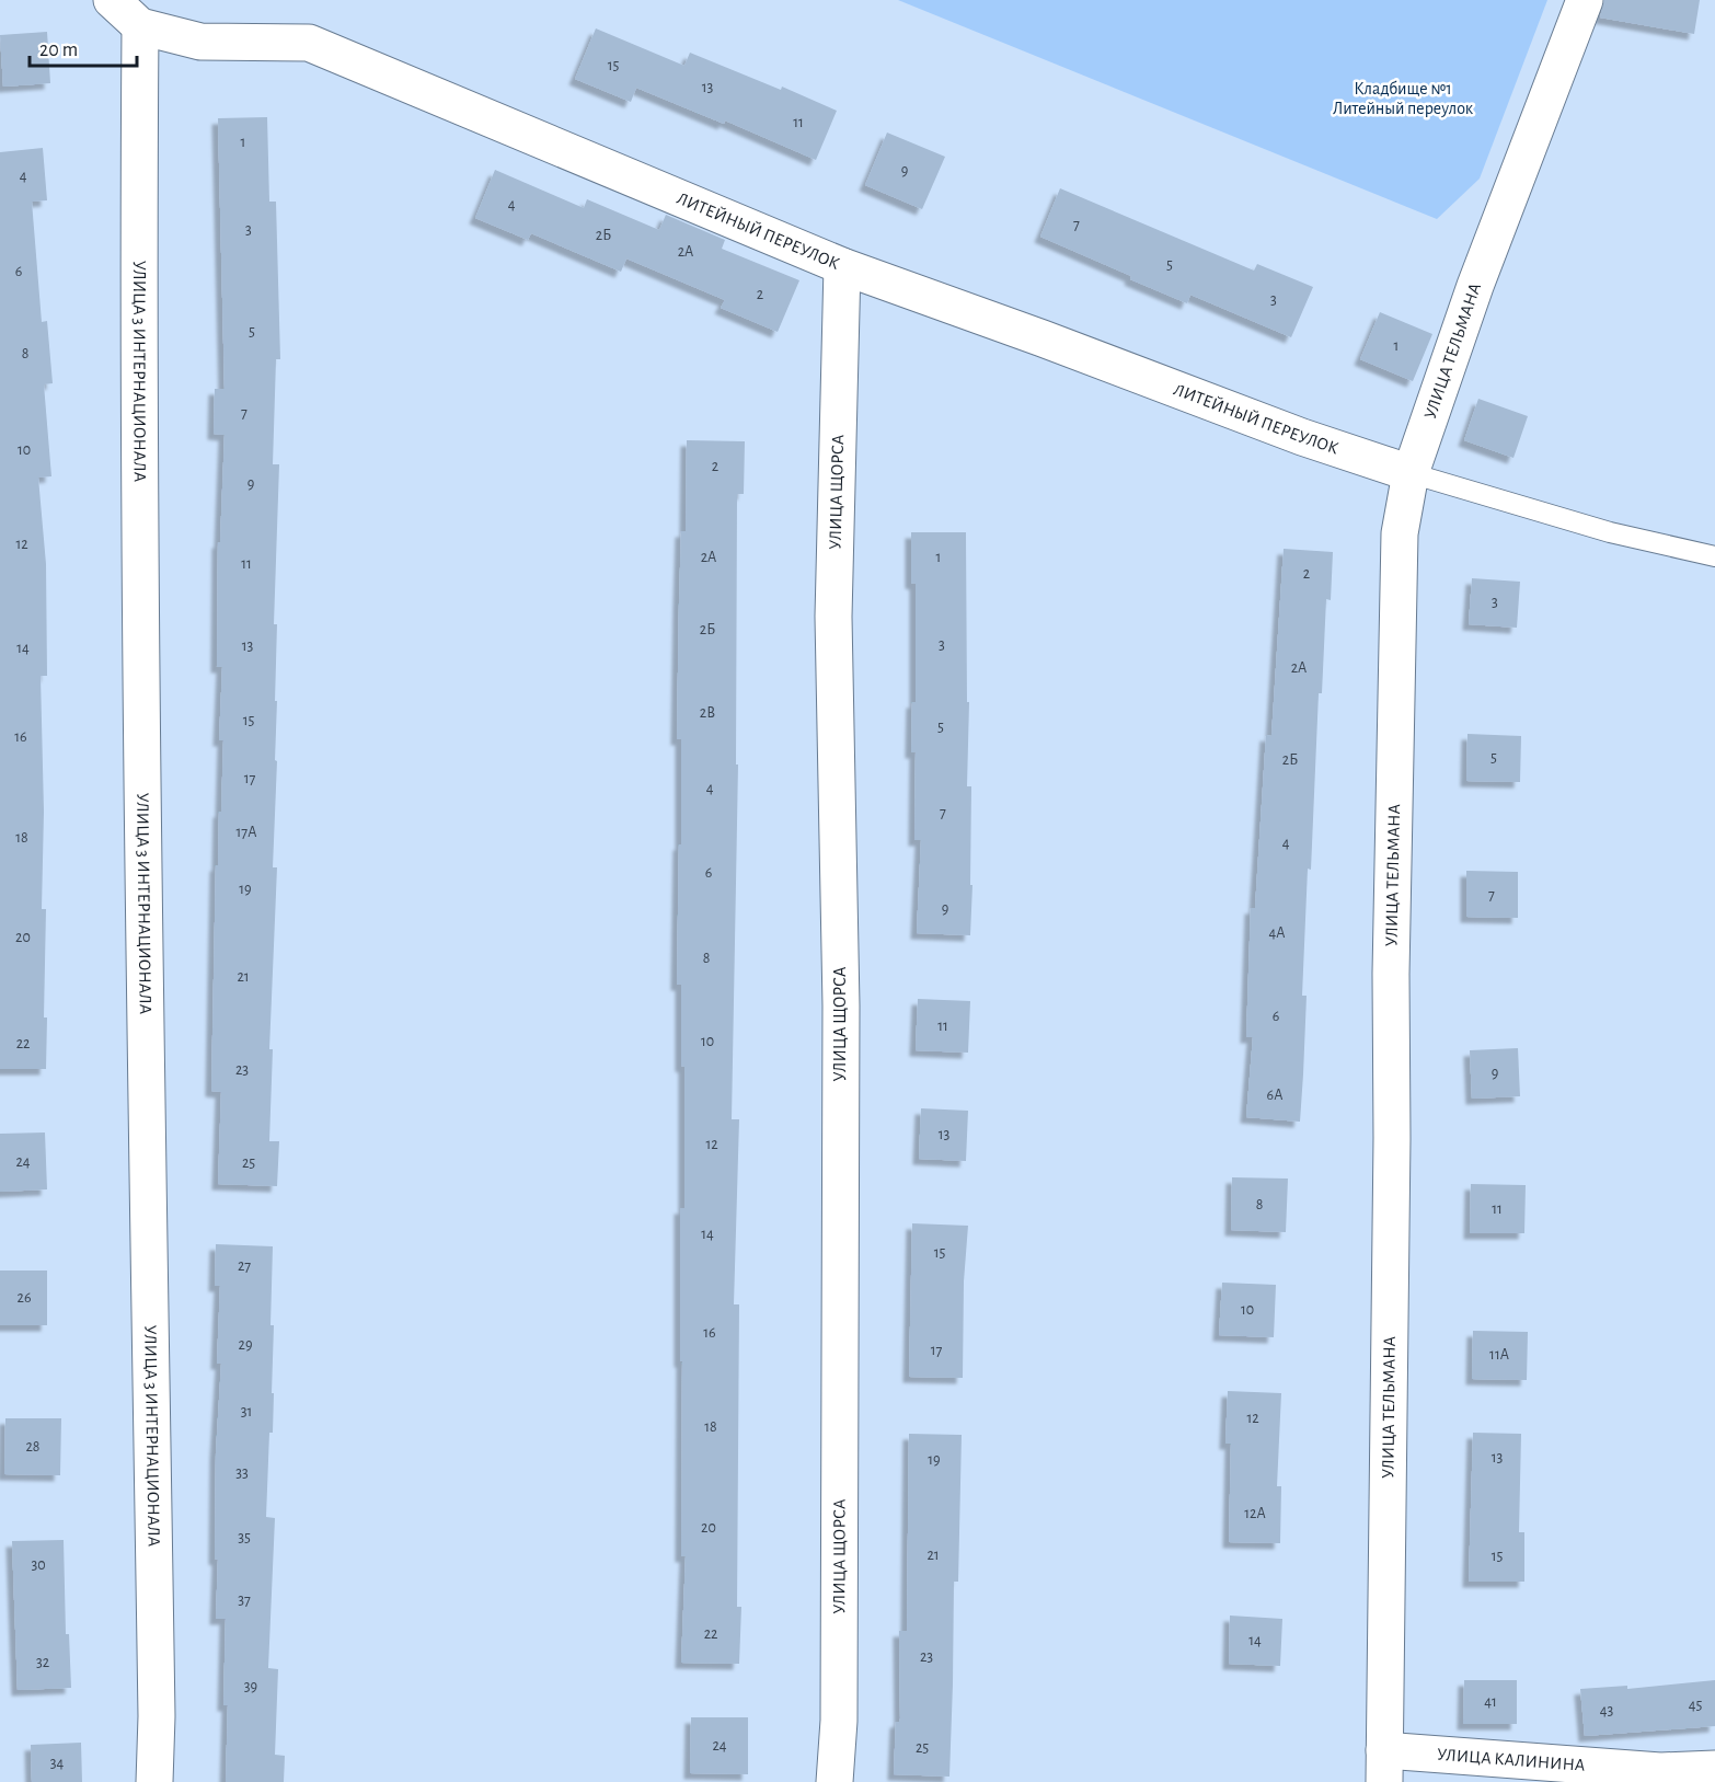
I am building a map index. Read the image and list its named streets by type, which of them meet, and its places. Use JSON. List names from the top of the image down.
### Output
{
  "streets": {
    "street": [
      "ЛИТЕЙНЫЙ ПЕРЕУЛОК",
      "УЛИЦА ТЕЛЬМАНА",
      "УЛИЦА 3 ИНТЕРНАЦИОНАЛА",
      "УЛИЦА ЩОРСА",
      "УЛИЦА КАЛИНИНА"
    ]
  },
  "crossings": [
    ["ЛИТЕЙНЫЙ ПЕРЕУЛОК", "УЛИЦА ТЕЛЬМАНА"],
    ["ЛИТЕЙНЫЙ ПЕРЕУЛОК", "УЛИЦА 3 ИНТЕРНАЦИОНАЛА"],
    ["ЛИТЕЙНЫЙ ПЕРЕУЛОК", "УЛИЦА ЩОРСА"],
    ["УЛИЦА ТЕЛЬМАНА", "УЛИЦА КАЛИНИНА"]
  ],
  "parks": ["Кладбище №1 Литейный переулок"],
  "house_numbers": [
    "15",
    "13",
    "11",
    "1",
    "9",
    "4",
    "4",
    "7",
    "3",
    "2Б",
    "2А",
    "5",
    "6",
    "2",
    "3",
    "5",
    "1",
    "8",
    "7",
    "10",
    "2",
    "9",
    "12",
    "2А",
    "1",
    "11",
    "2",
    "3",
    "2Б",
    "3",
    "13",
    "14",
    "2А",
    "2В",
    "15",
    "5",
    "16",
    "5",
    "2Б",
    "17",
    "4",
    "7",
    "17А",
    "18",
    "4",
    "6",
    "19",
    "7",
    "9",
    "4А",
    "20",
    "8",
    "21",
    "6",
    "11",
    "10",
    "22",
    "23",
    "9",
    "6А",
    "13",
    "12",
    "24",
    "25",
    "8",
    "11",
    "14",
    "15",
    "27",
    "26",
    "10",
    "16",
    "29",
    "17",
    "11А",
    "31",
    "12",
    "18",
    "28",
    "13",
    "19",
    "33",
    "12А",
    "20",
    "35",
    "21",
    "15",
    "30",
    "37",
    "22",
    "14",
    "23",
    "32",
    "39",
    "41",
    "45",
    "43",
    "24",
    "25",
    "34"
  ],
  "scale_bar": "20 m"
}
